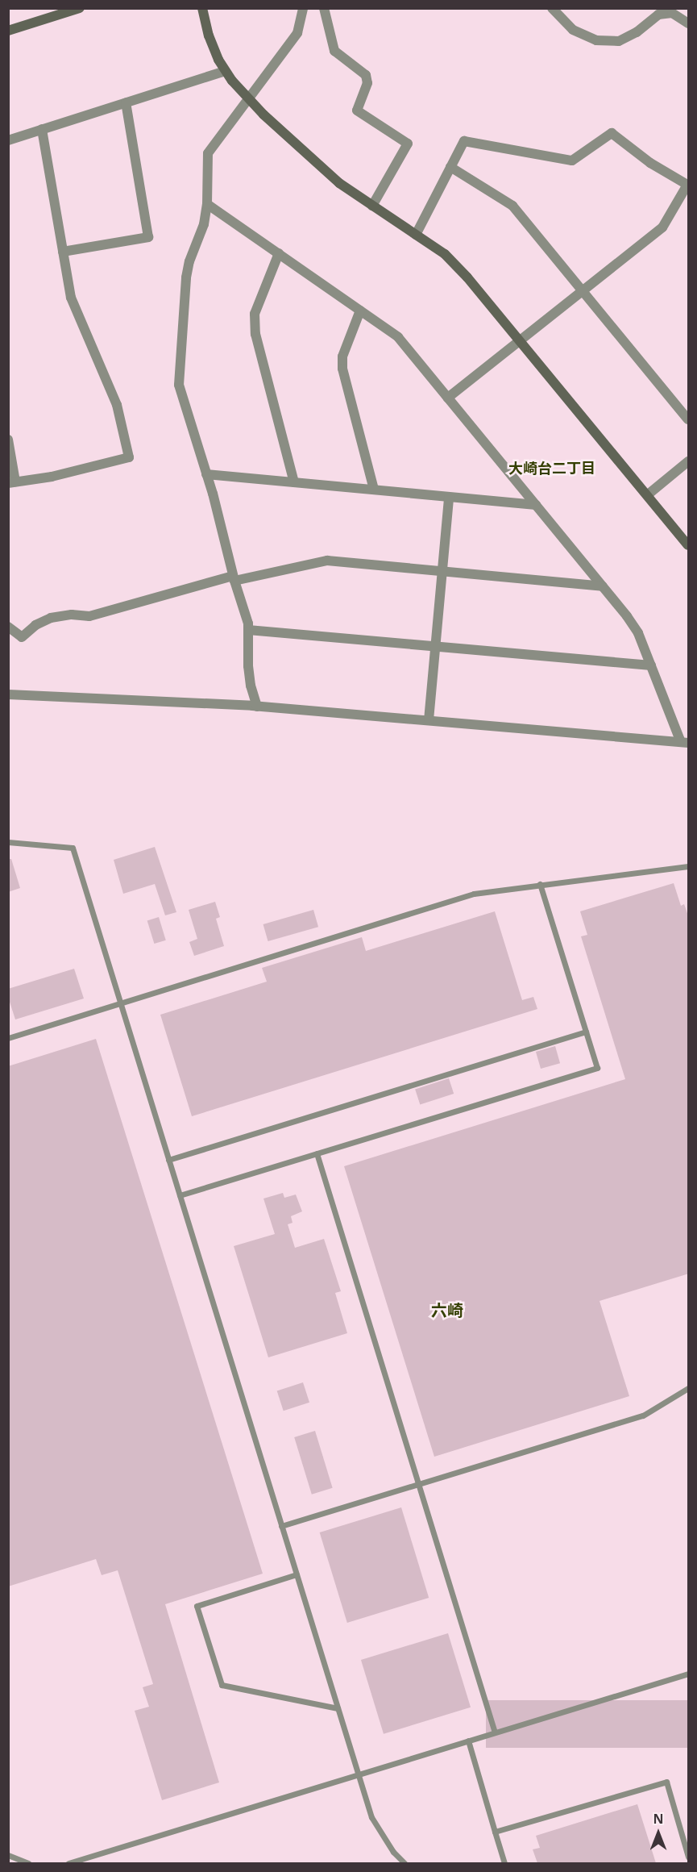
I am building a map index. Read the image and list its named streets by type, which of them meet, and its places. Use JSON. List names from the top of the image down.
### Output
{
  "districts": ["大崎台二丁目", "六崎"],
  "north": "top"
}
